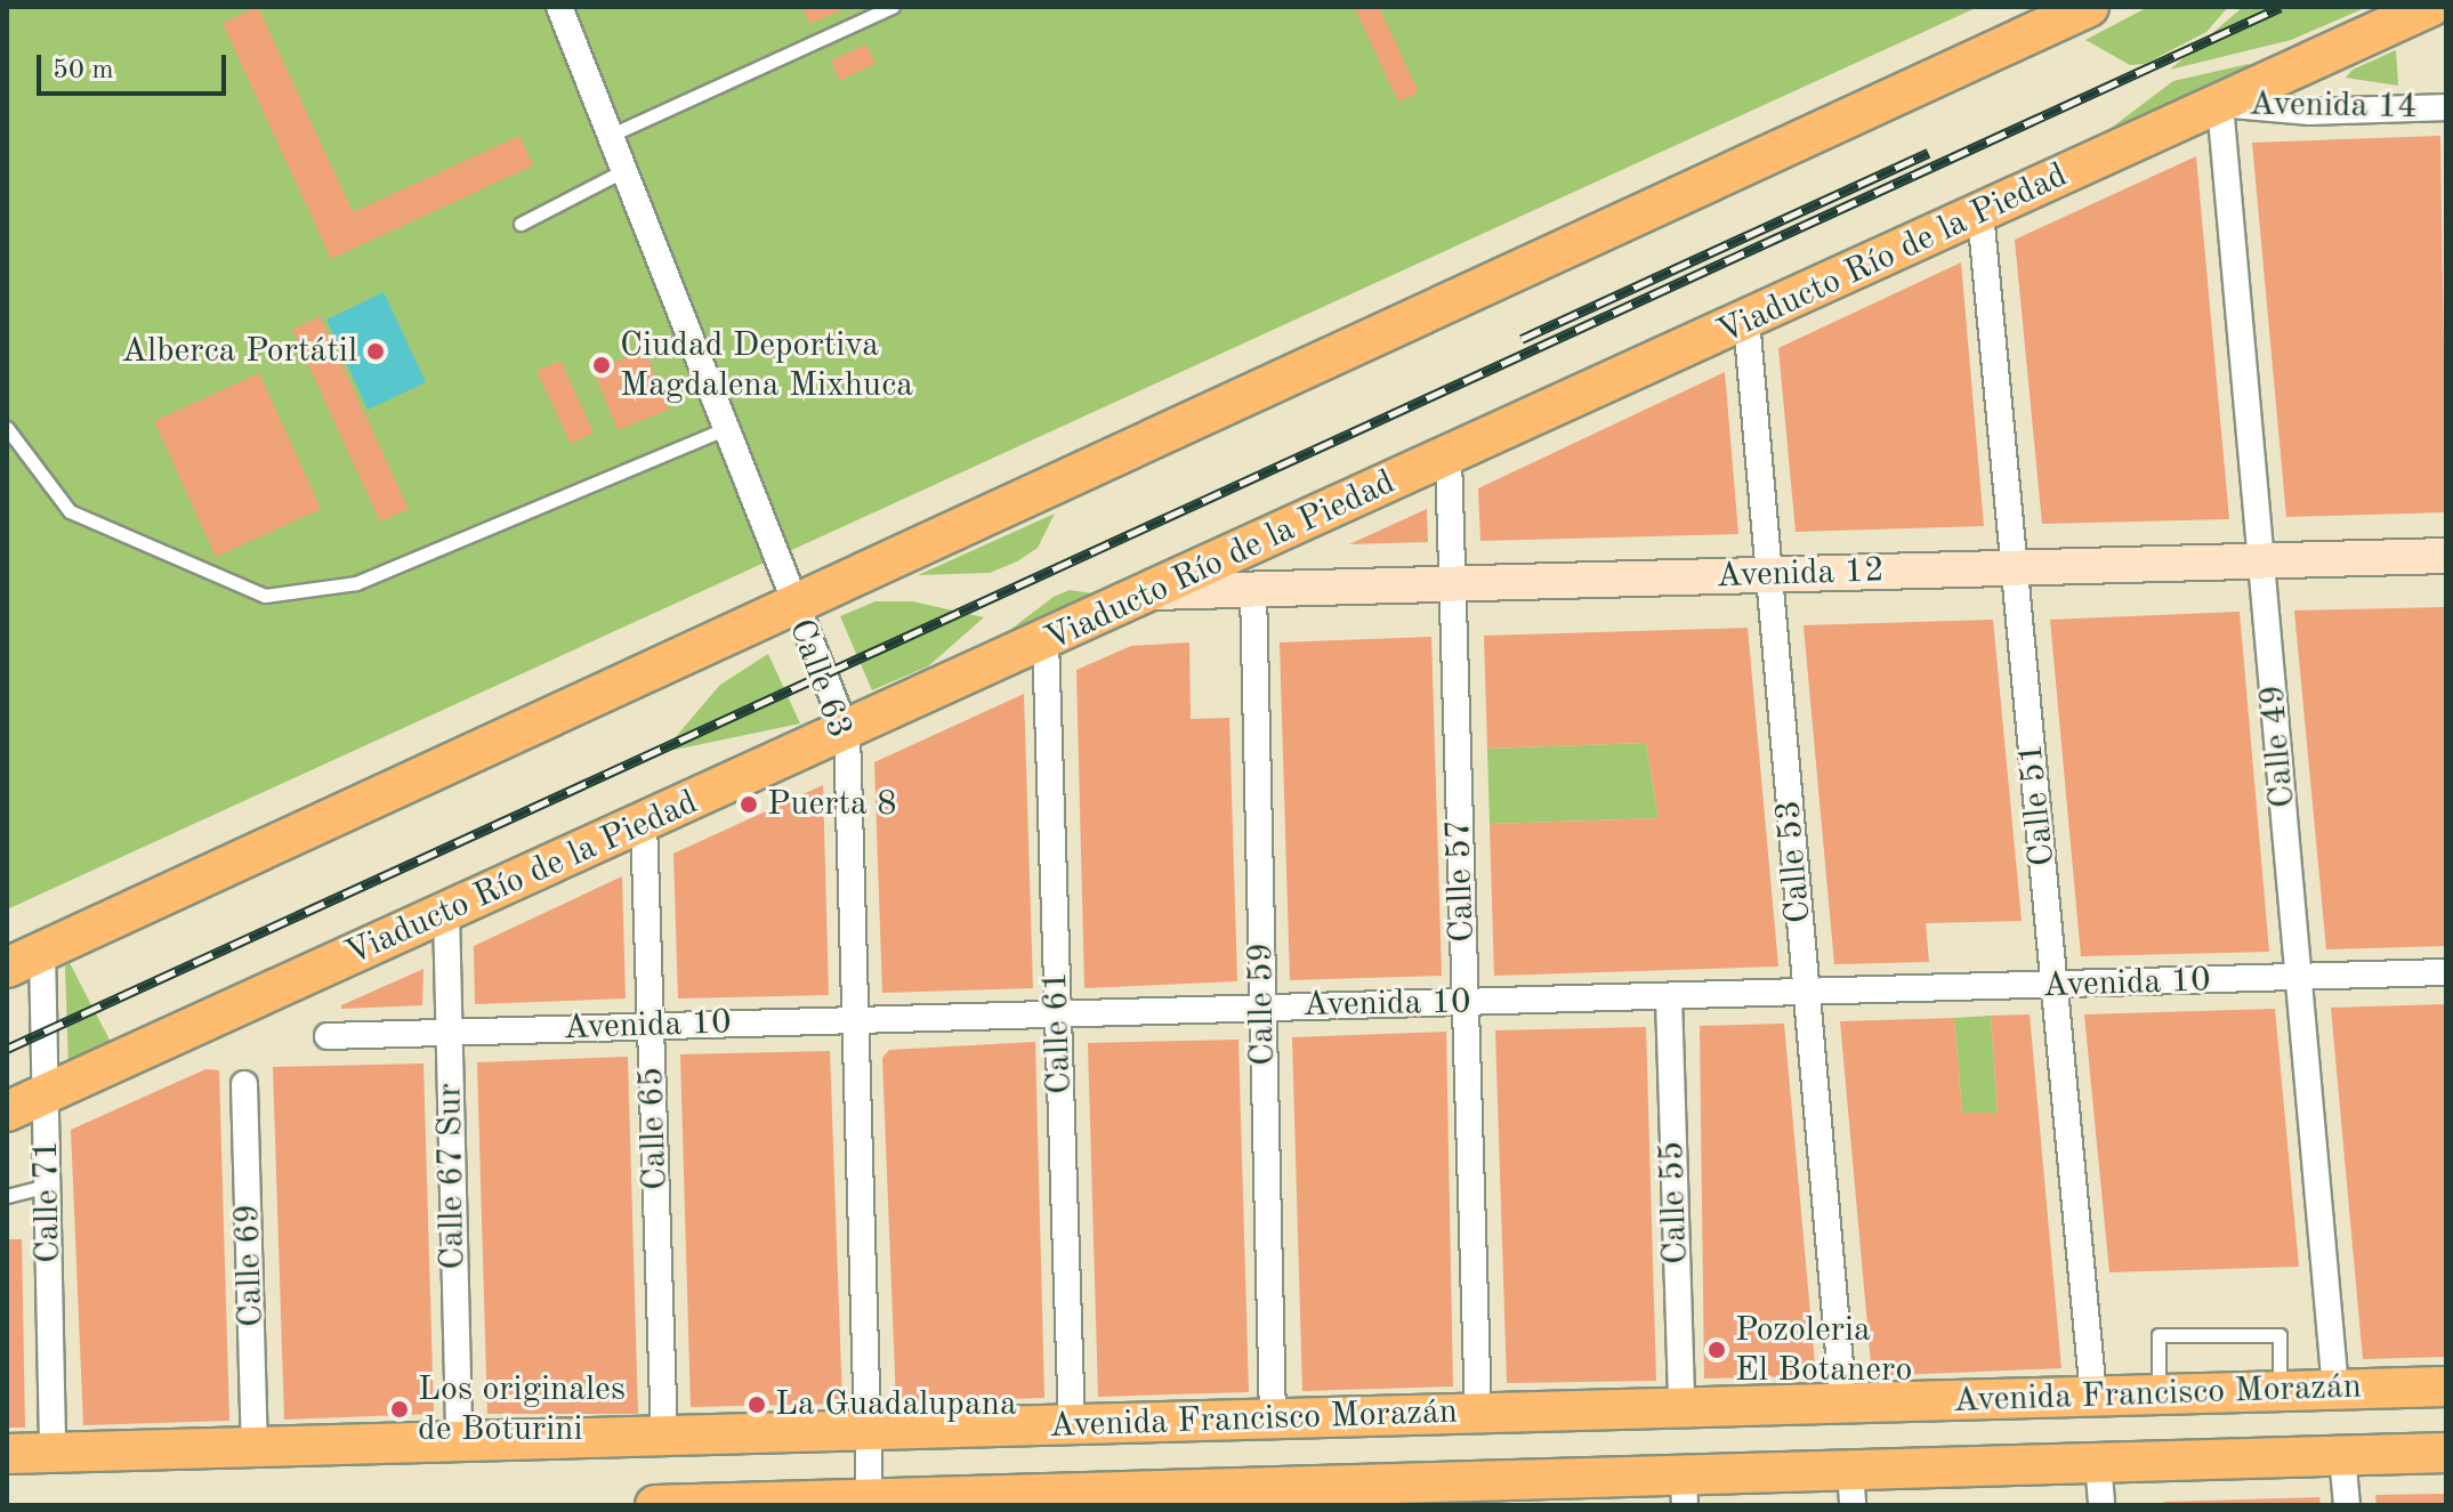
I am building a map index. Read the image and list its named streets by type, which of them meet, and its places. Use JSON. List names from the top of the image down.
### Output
{
  "streets": {
    "main road": ["Viaducto Río de la Piedad", "Avenida Francisco Morazán"],
    "street": [
      "Avenida 14",
      "Avenida 12",
      "Calle 63",
      "Calle 49",
      "Calle 51",
      "Calle 53",
      "Calle 57",
      "Avenida 10",
      "Calle 59",
      "Calle 61",
      "Calle 65",
      "Calle 67 Sur",
      "Calle 71",
      "Calle 55",
      "Calle 69"
    ]
  },
  "crossings": [
    ["Avenida 14", "Viaducto Río de la Piedad"],
    ["Avenida 14", "Calle 49"],
    ["Viaducto Río de la Piedad", "Avenida 12"],
    ["Viaducto Río de la Piedad", "Calle 63"],
    ["Viaducto Río de la Piedad", "Calle 49"],
    ["Viaducto Río de la Piedad", "Calle 51"],
    ["Viaducto Río de la Piedad", "Calle 53"],
    ["Viaducto Río de la Piedad", "Calle 57"],
    ["Viaducto Río de la Piedad", "Calle 61"],
    ["Viaducto Río de la Piedad", "Calle 65"],
    ["Viaducto Río de la Piedad", "Calle 67 Sur"],
    ["Viaducto Río de la Piedad", "Calle 71"],
    ["Avenida 12", "Calle 49"],
    ["Avenida 12", "Calle 51"],
    ["Avenida 12", "Calle 53"],
    ["Avenida 12", "Calle 57"],
    ["Avenida 12", "Calle 59"],
    ["Calle 63", "Avenida 10"],
    ["Calle 63", "Avenida Francisco Morazán"],
    ["Calle 49", "Avenida 10"],
    ["Calle 49", "Avenida Francisco Morazán"],
    ["Calle 51", "Avenida 10"],
    ["Calle 51", "Avenida Francisco Morazán"],
    ["Calle 53", "Avenida 10"],
    ["Calle 53", "Avenida Francisco Morazán"],
    ["Calle 57", "Avenida 10"],
    ["Calle 57", "Avenida Francisco Morazán"],
    ["Avenida 10", "Calle 59"],
    ["Avenida 10", "Calle 61"],
    ["Avenida 10", "Calle 65"],
    ["Avenida 10", "Calle 67 Sur"],
    ["Avenida 10", "Calle 55"],
    ["Calle 59", "Avenida Francisco Morazán"],
    ["Calle 61", "Avenida Francisco Morazán"],
    ["Calle 65", "Avenida Francisco Morazán"],
    ["Calle 67 Sur", "Avenida Francisco Morazán"],
    ["Calle 71", "Avenida Francisco Morazán"],
    ["Calle 55", "Avenida Francisco Morazán"],
    ["Calle 69", "Avenida Francisco Morazán"]
  ],
  "places": [
    "Alberca Portátil",
    "Ciudad Deportiva Magdalena Mixhuca",
    "Puerta 8",
    "Pozoleria El Botanero",
    "La Guadalupana",
    "Los originales de Boturini"
  ],
  "scale_bar": "50 m"
}
